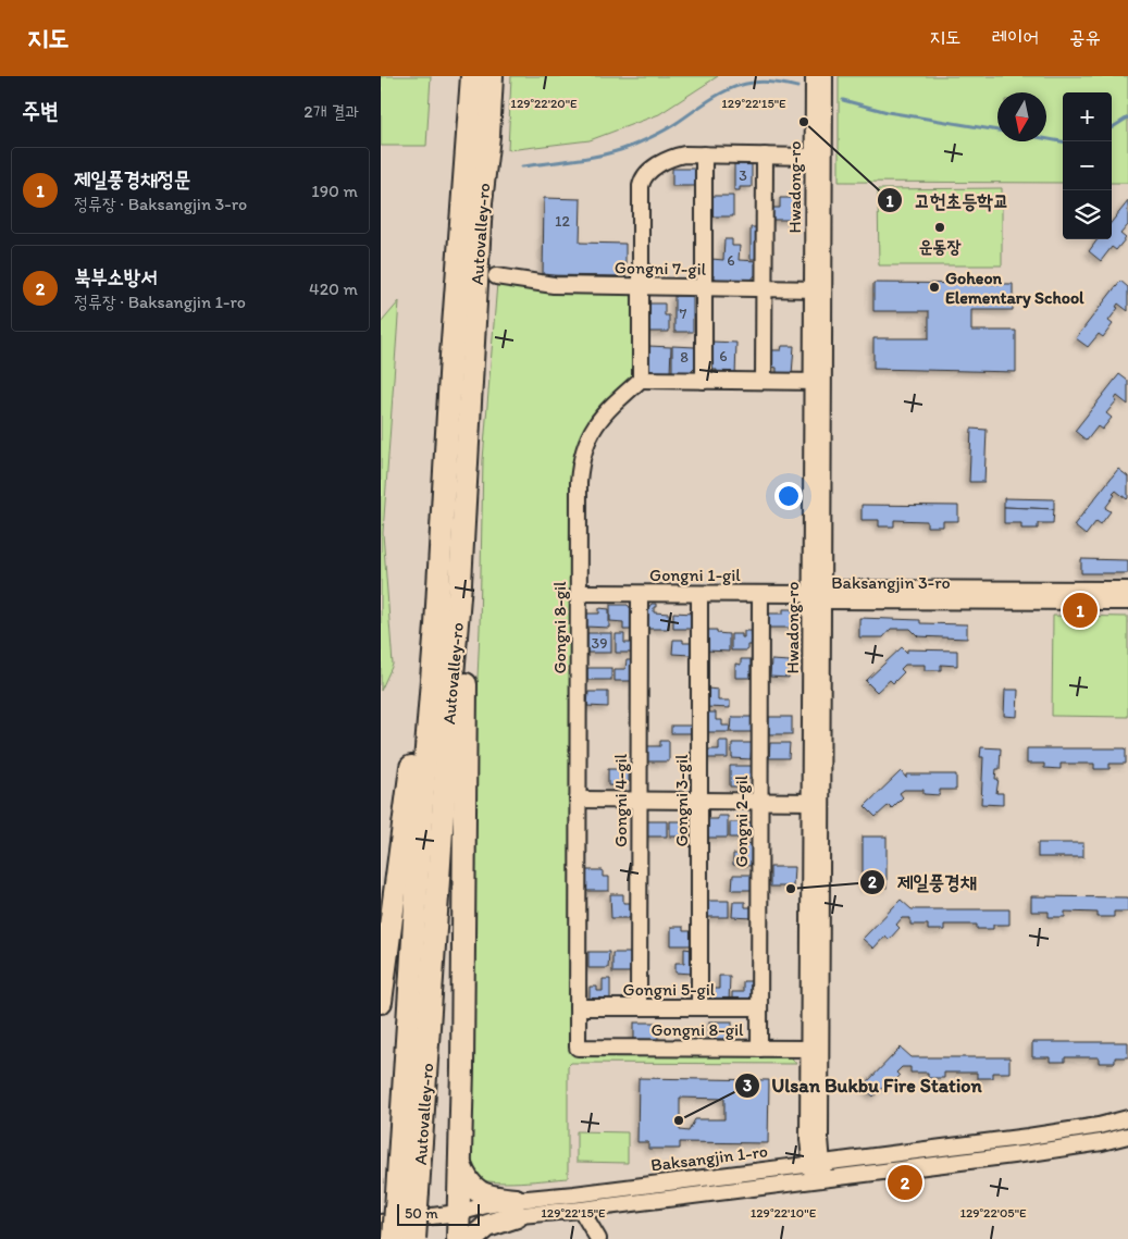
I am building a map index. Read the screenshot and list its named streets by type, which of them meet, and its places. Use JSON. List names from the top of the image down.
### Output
{
  "streets": {
    "highway": ["Autovalley-ro"],
    "street": [
      "Hwadong-ro",
      "Gongni 7-gil",
      "Gongni 1-gil",
      "Baksangjin 3-ro",
      "Gongni 8-gil",
      "Gongni 4-gil",
      "Gongni 3-gil",
      "Gongni 2-gil",
      "Gongni 5-gil",
      "Baksangjin 1-ro"
    ]
  },
  "crossings": [
    ["Hwadong-ro", "Gongni 7-gil"],
    ["Hwadong-ro", "Gongni 1-gil"],
    ["Hwadong-ro", "Baksangjin 3-ro"],
    ["Hwadong-ro", "Gongni 8-gil"],
    ["Hwadong-ro", "Baksangjin 1-ro"],
    ["Gongni 1-gil", "Baksangjin 3-ro"],
    ["Gongni 1-gil", "Gongni 8-gil"],
    ["Gongni 1-gil", "Gongni 4-gil"],
    ["Gongni 1-gil", "Gongni 3-gil"],
    ["Gongni 1-gil", "Gongni 2-gil"],
    ["Gongni 8-gil", "Gongni 2-gil"],
    ["Gongni 8-gil", "Gongni 5-gil"],
    ["Gongni 4-gil", "Gongni 5-gil"],
    ["Gongni 3-gil", "Gongni 5-gil"],
    ["Gongni 2-gil", "Gongni 5-gil"]
  ],
  "places": [
    "고헌초등학교",
    "운동장",
    "Goheon Elementary School",
    "제일풍경채",
    "Ulsan Bukbu Fire Station"
  ],
  "house_numbers": [
    "3",
    "12",
    "6",
    "7",
    "6",
    "8",
    "39"
  ],
  "scale_bar": "50 m",
  "north": "bottom",
  "page": {
    "header": "지도",
    "nav": ["지도", "레이어", "공유"],
    "heading": ["주변", "2개 결과"],
    "map_buttons": ["+", "−"],
    "list": [
      {
        "mark": "1",
        "name": "제일풍경채정문",
        "note": "정류장 · Baksangjin 3-ro",
        "value": "190 m"
      },
      {
        "mark": "2",
        "name": "북부소방서",
        "note": "정류장 · Baksangjin 1-ro",
        "value": "420 m"
      }
    ],
    "pins": ["1", "2"],
    "scale": "50 m"
  },
  "coordinates": [
    "129°22'20\"E",
    "129°22'15\"E",
    "129°22'10\"E",
    "129°22'05\"E"
  ]
}
